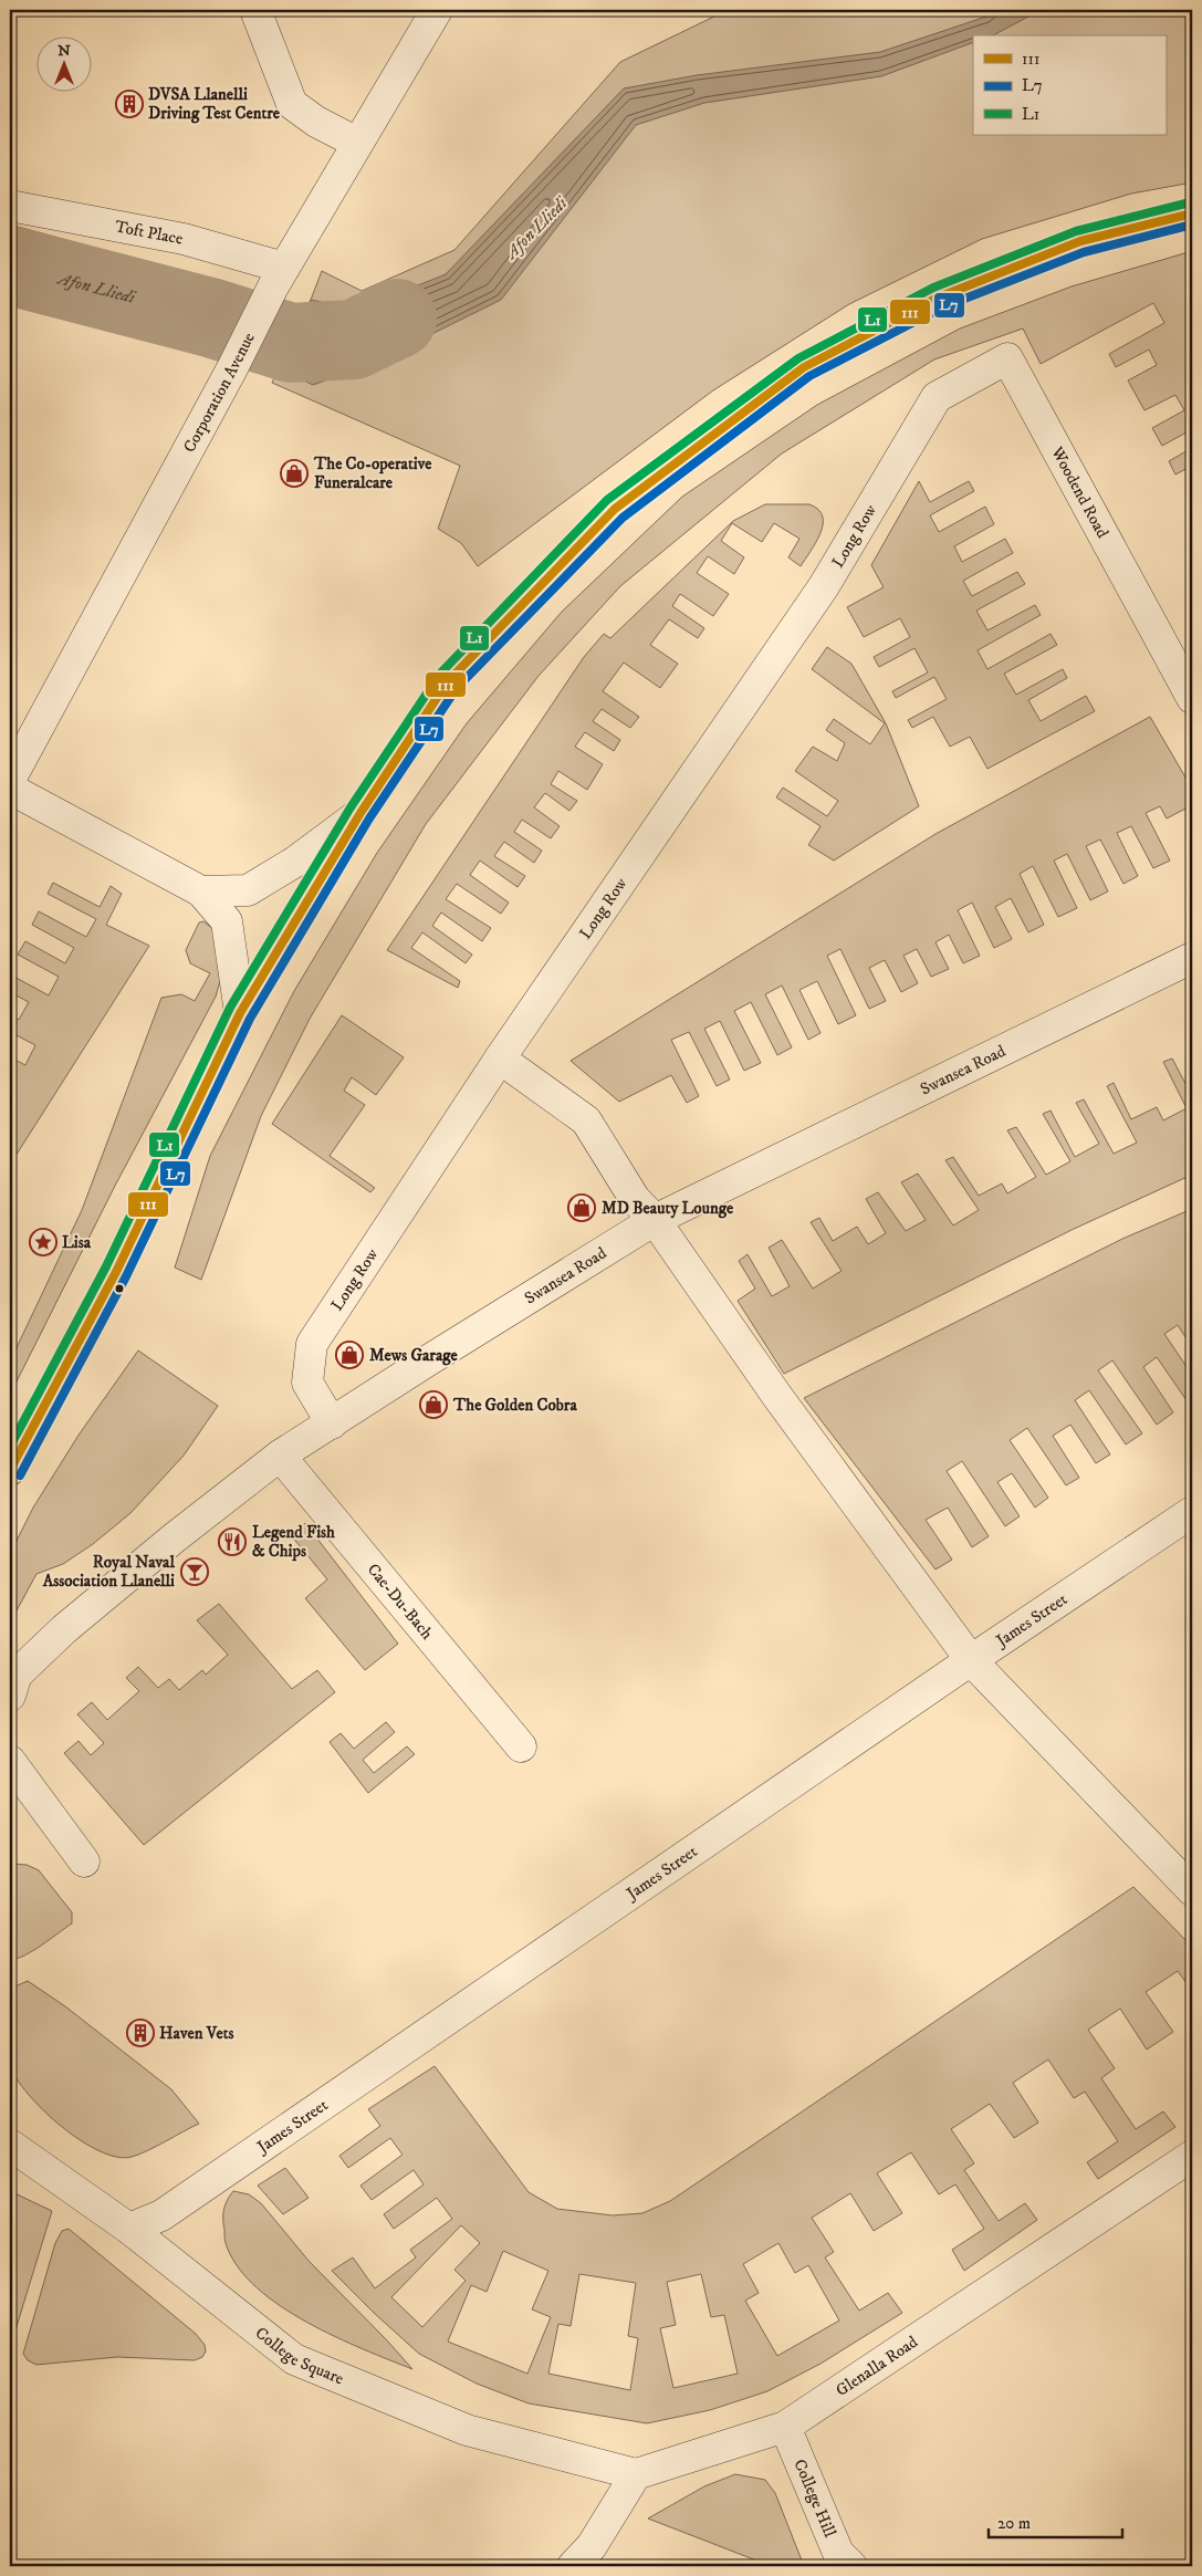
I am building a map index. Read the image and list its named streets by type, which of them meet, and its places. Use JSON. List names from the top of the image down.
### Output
{
  "streets": {
    "street": [
      "Toft Place",
      "Corporation Avenue",
      "Woodend Road",
      "Long Row",
      "Swansea Road",
      "Cae-Du-Bach",
      "James Street",
      "College Square",
      "Glenalla Road",
      "College Hill"
    ]
  },
  "crossings": [
    ["Toft Place", "Corporation Avenue"],
    ["Woodend Road", "Long Row"],
    ["Long Row", "Swansea Road"],
    ["Swansea Road", "Cae-Du-Bach"],
    ["James Street", "College Square"],
    ["College Square", "Glenalla Road"],
    ["Glenalla Road", "College Hill"]
  ],
  "water": ["Afon Lliedi"],
  "places": {
    "building": ["DVSA Llanelli Driving Test Centre", "Haven Vets"],
    "shop": [
      "The Co-operative Funeralcare",
      "MD Beauty Lounge",
      "Mews Garage",
      "The Golden Cobra"
    ],
    "place": ["Lisa"],
    "restaurant": ["Legend Fish & Chips"],
    "bar": ["Royal Naval Association Llanelli"]
  },
  "lines": ["transit line L1", "transit line 111", "transit line L7"],
  "legend": ["111", "L7", "L1"],
  "scale_bar": "20 m",
  "north": "top"
}
